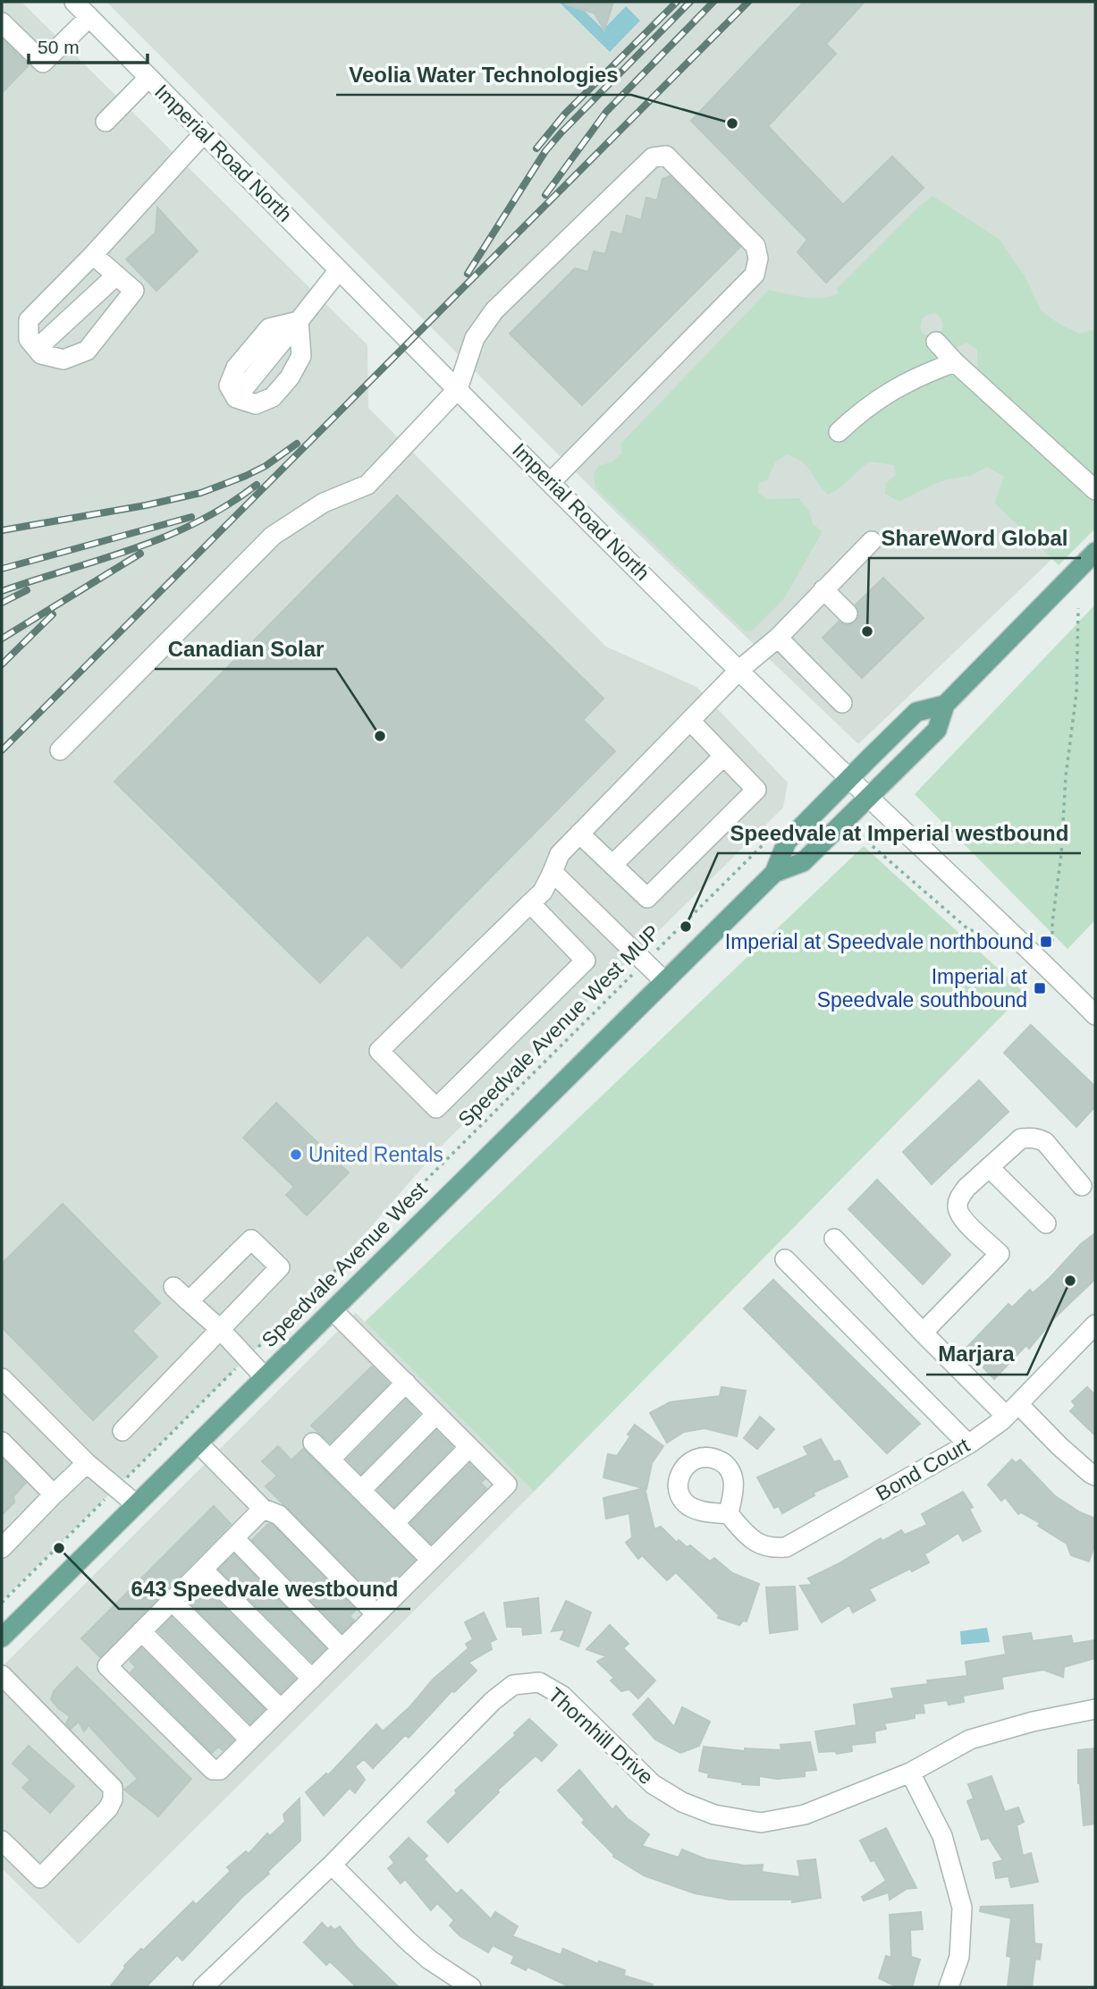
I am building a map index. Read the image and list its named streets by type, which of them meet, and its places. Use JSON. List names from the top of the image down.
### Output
{
  "streets": {
    "main road": ["Speedvale Avenue West"],
    "street": ["Imperial Road North", "Bond Court", "Thornhill Drive"],
    "path": ["Speedvale Avenue West MUP"]
  },
  "crossings": [
    ["Imperial Road North", "Speedvale Avenue West"]
  ],
  "places": {
    "other": [
      "Veolia Water Technologies",
      "ShareWord Global",
      "Canadian Solar",
      "Speedvale at Imperial westbound",
      "United Rentals",
      "Marjara",
      "643 Speedvale westbound"
    ],
    "transit": ["Imperial at Speedvale northbound", "Imperial at Speedvale southbound"]
  },
  "scale_bar": "50 m"
}
